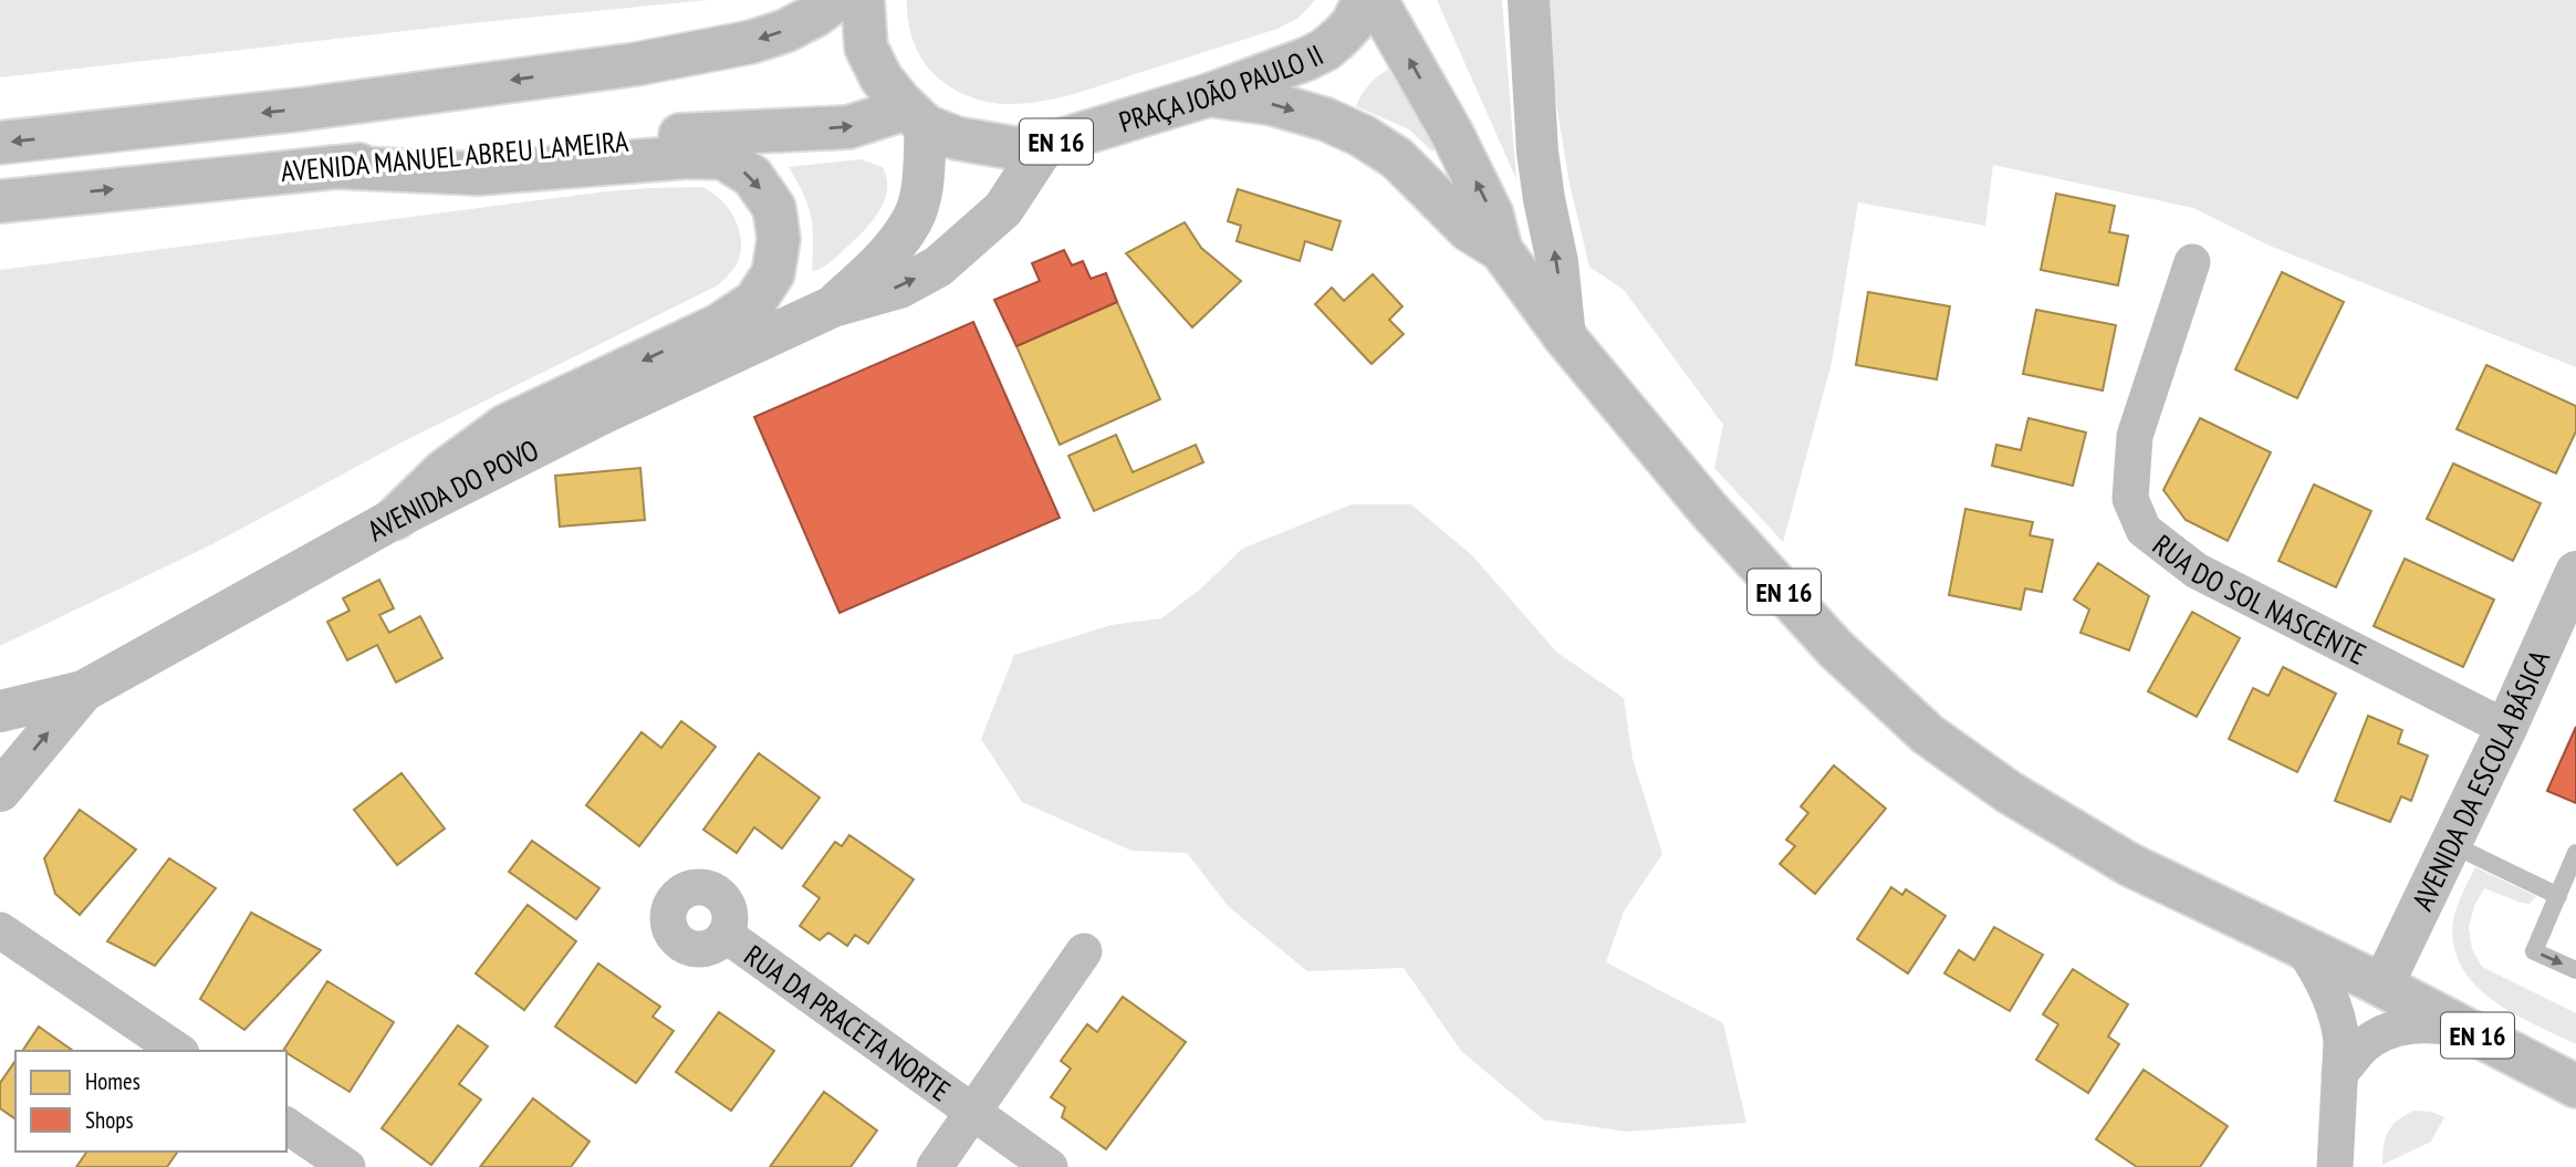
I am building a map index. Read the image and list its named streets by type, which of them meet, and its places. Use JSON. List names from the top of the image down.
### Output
{
  "streets": {
    "main road": [
      "PRAÇA JOÃO PAULO II",
      "EN 16",
      "AVENIDA MANUEL ABREU LAMEIRA",
      "AVENIDA DO POVO",
      "AVENIDA DA ESCOLA BÁSICA"
    ],
    "street": ["RUA DO SOL NASCENTE", "RUA DA PRACETA NORTE"]
  },
  "crossings": [
    ["PRAÇA JOÃO PAULO II", "EN 16"],
    ["PRAÇA JOÃO PAULO II", "AVENIDA MANUEL ABREU LAMEIRA"],
    ["PRAÇA JOÃO PAULO II", "AVENIDA DO POVO"],
    ["EN 16", "AVENIDA DA ESCOLA BÁSICA"],
    ["AVENIDA MANUEL ABREU LAMEIRA", "AVENIDA DO POVO"],
    ["RUA DO SOL NASCENTE", "AVENIDA DA ESCOLA BÁSICA"]
  ],
  "legend": ["Homes", "Shops"]
}
